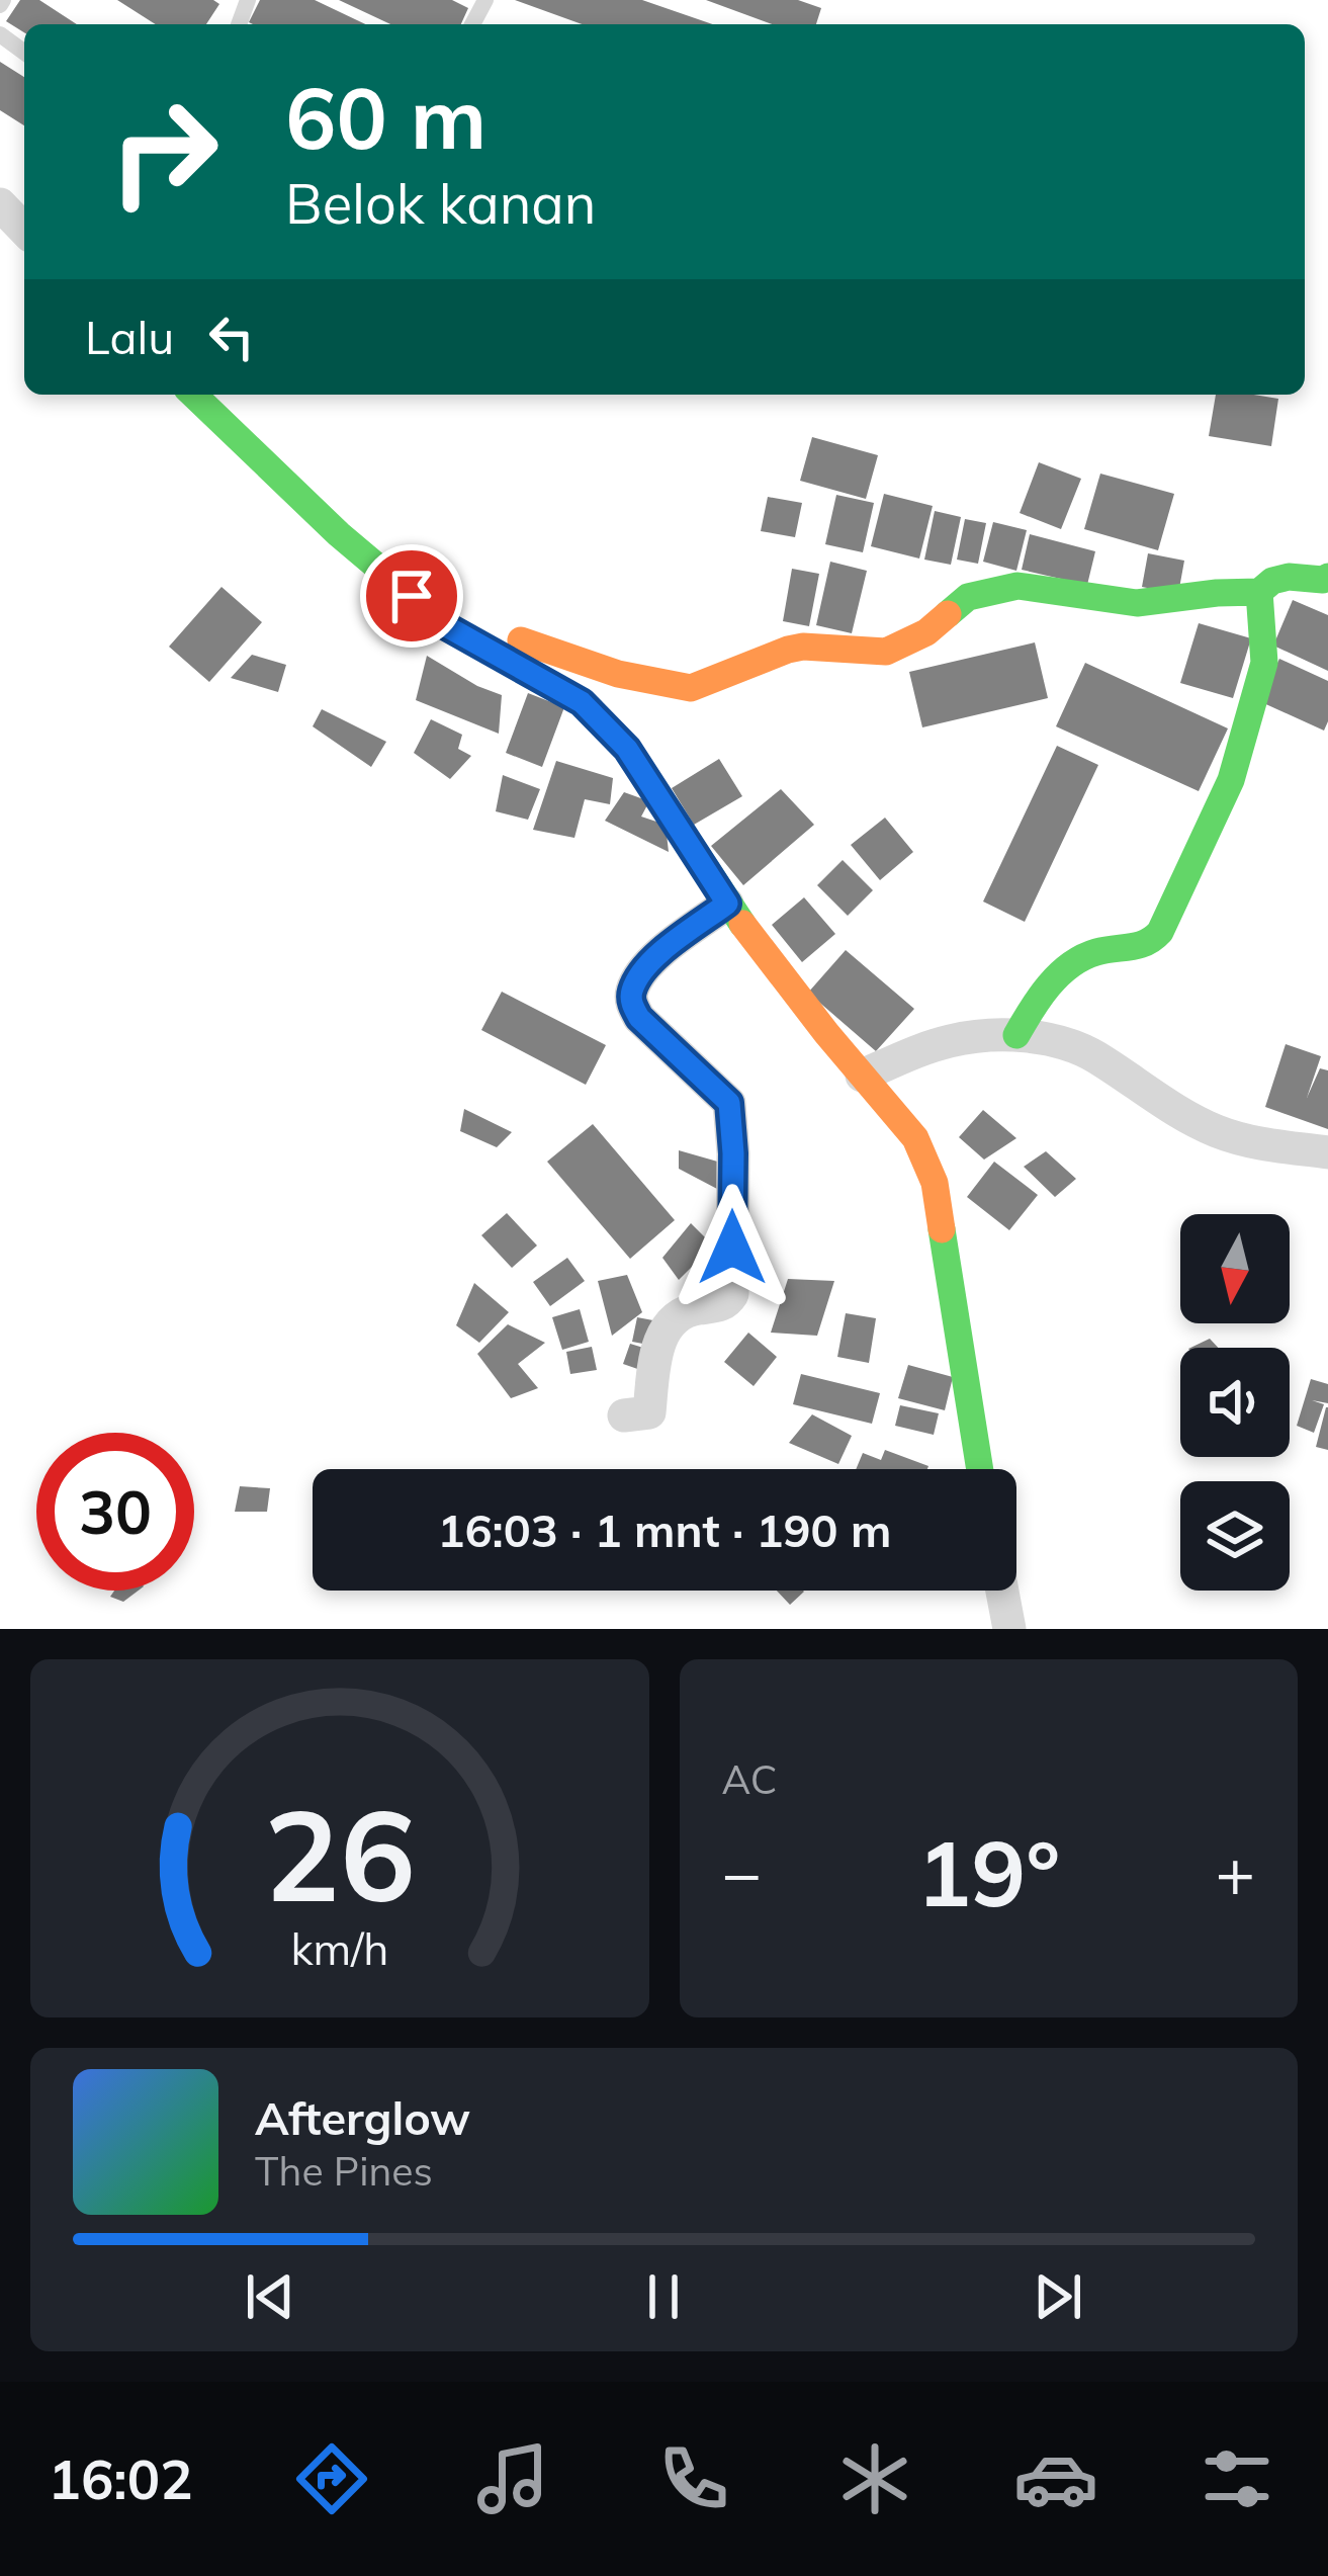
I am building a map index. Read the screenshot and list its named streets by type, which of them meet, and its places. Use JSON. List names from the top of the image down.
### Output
{
  "north": "bottom",
  "page": {
    "turn": ["60 m", "Belok kanan"],
    "then": "Lalu",
    "limit": "30",
    "trip": "16:03 · 1 mnt · 190 m",
    "tile": "AC",
    "heat": ["−", "19°", "+"],
    "song": ["Afterglow", "The Pines"],
    "tabs": "16:02",
    "gauge": ["26", "km/h"]
  }
}
